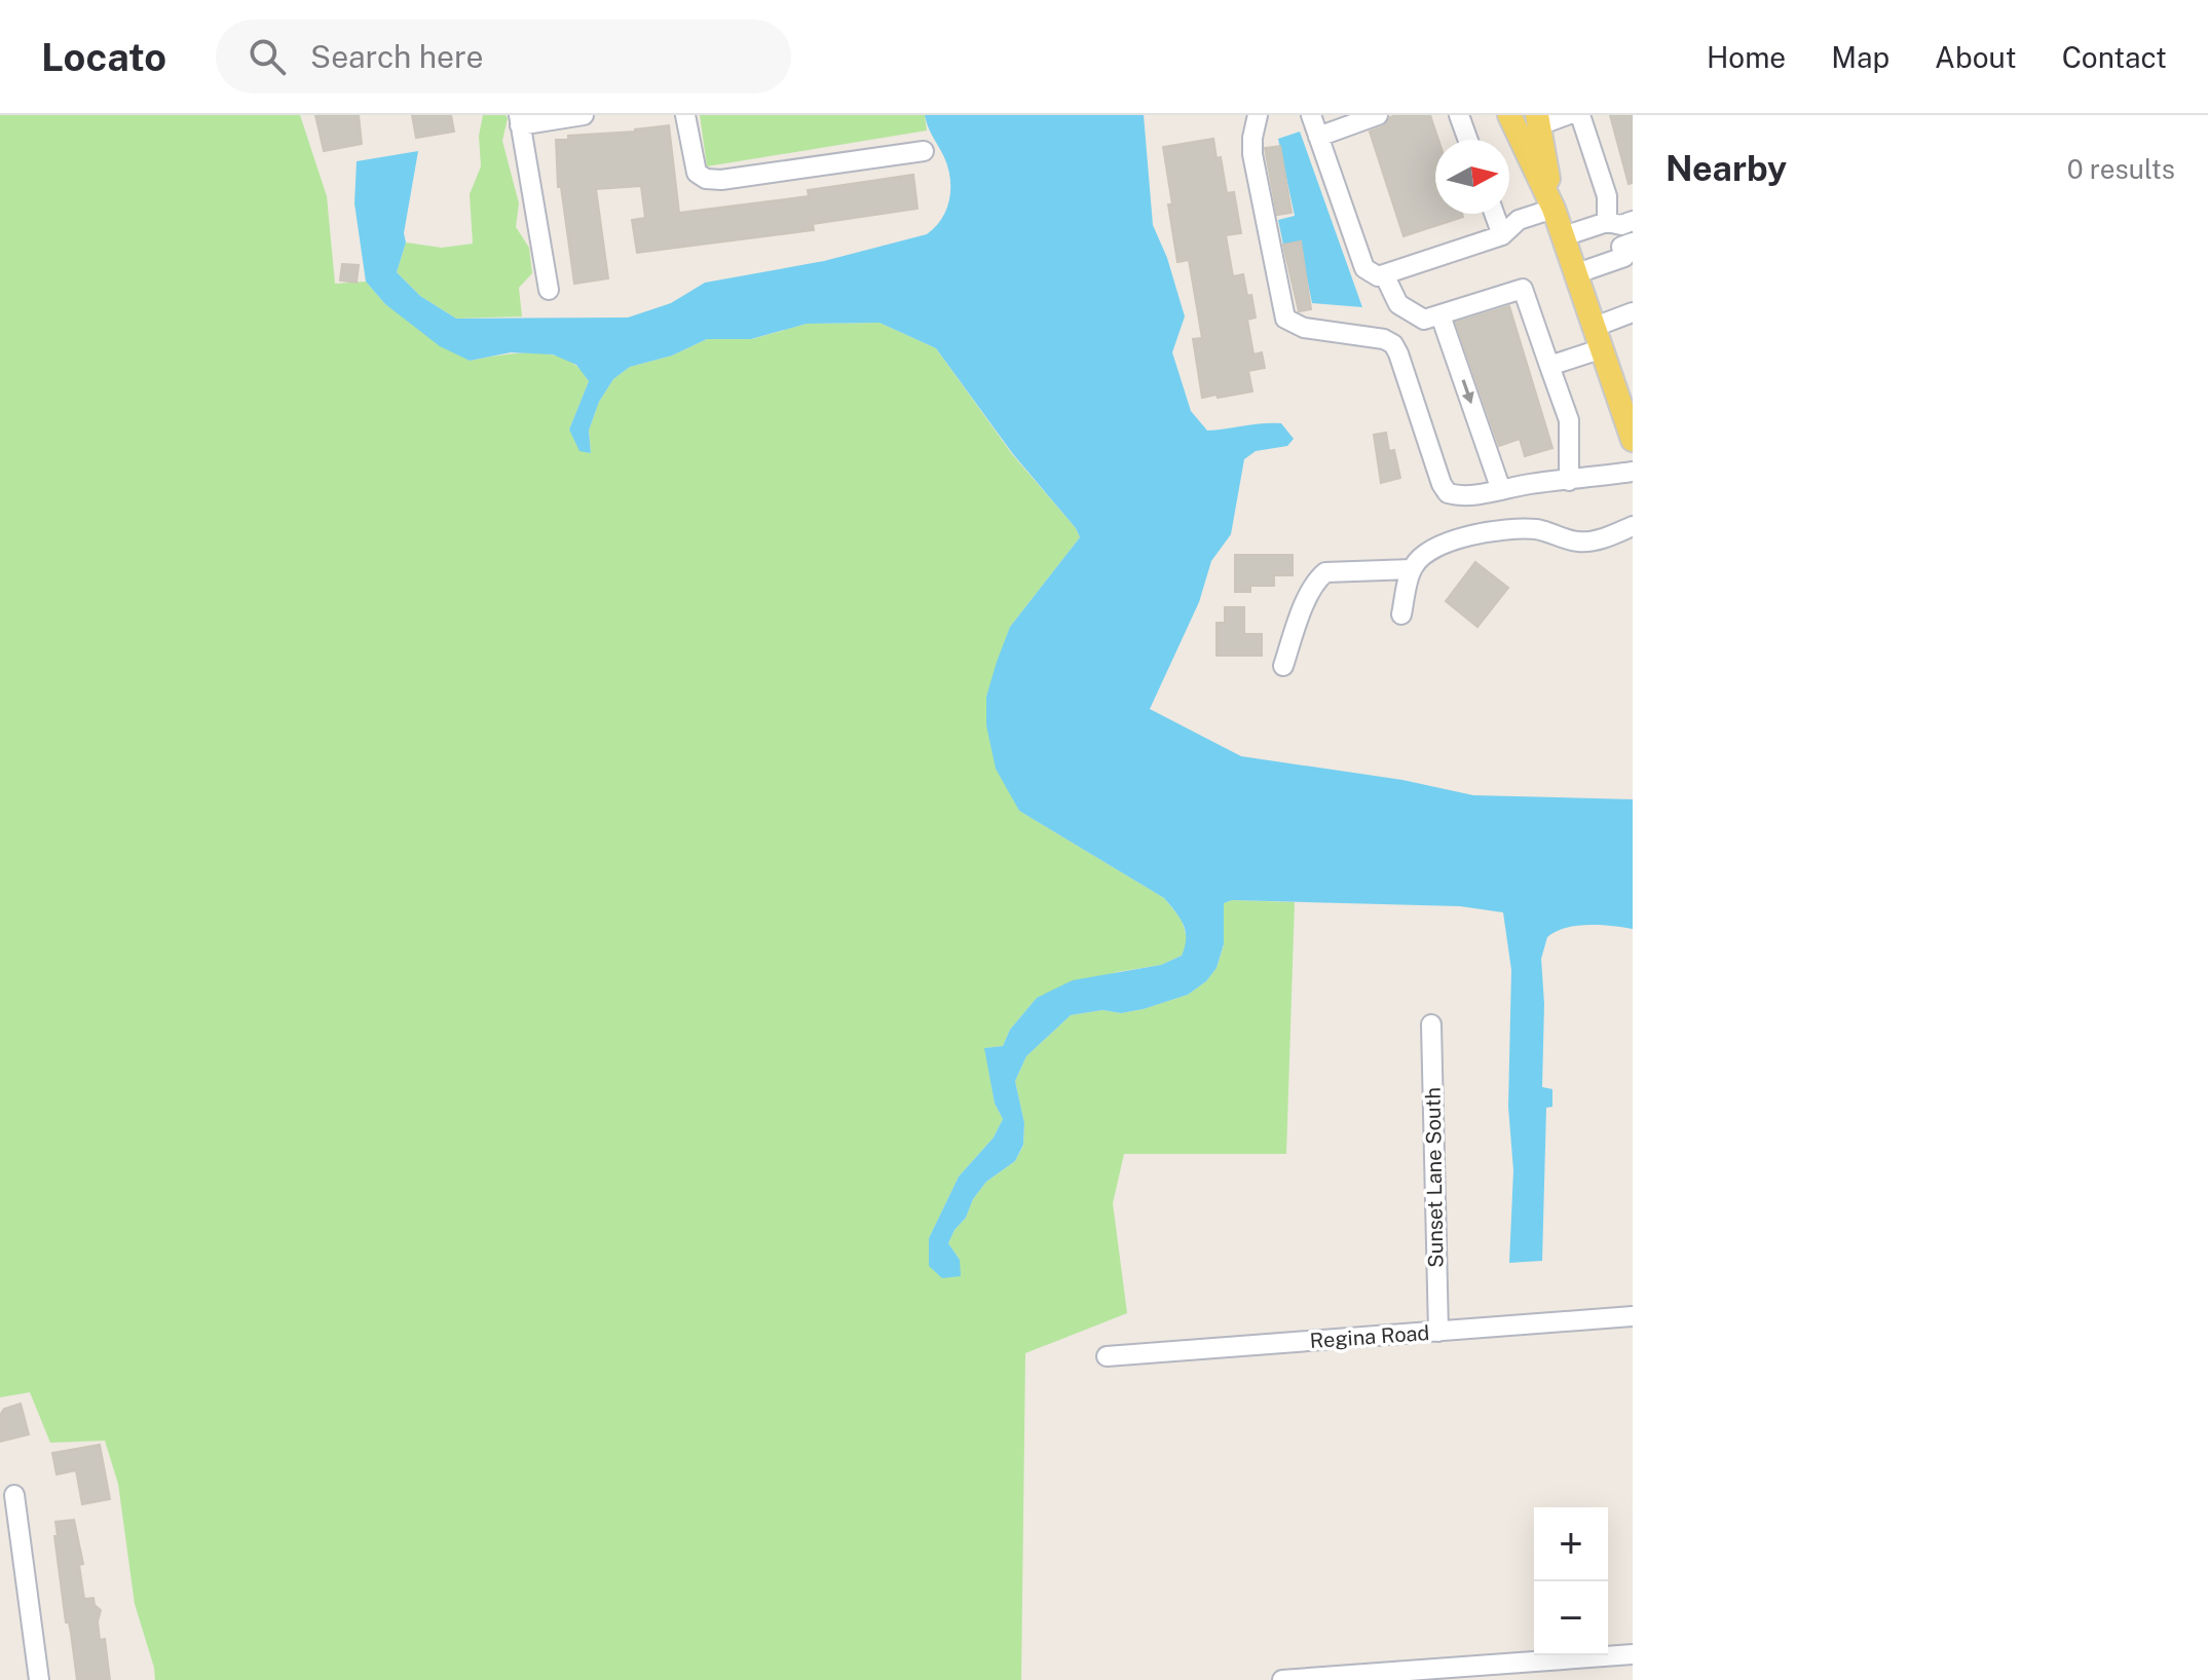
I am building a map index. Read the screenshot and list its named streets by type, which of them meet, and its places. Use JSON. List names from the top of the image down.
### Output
{
  "streets": {
    "street": ["Sunset Lane South", "Regina Road"]
  },
  "crossings": [
    ["Sunset Lane South", "Regina Road"]
  ],
  "north": "right",
  "page": {
    "header": "Locato",
    "search": "Search here",
    "nav": [
      "Home",
      "Map",
      "About",
      "Contact"
    ],
    "heading": ["Nearby", "0 results"],
    "map_buttons": ["+", "−"]
  }
}
